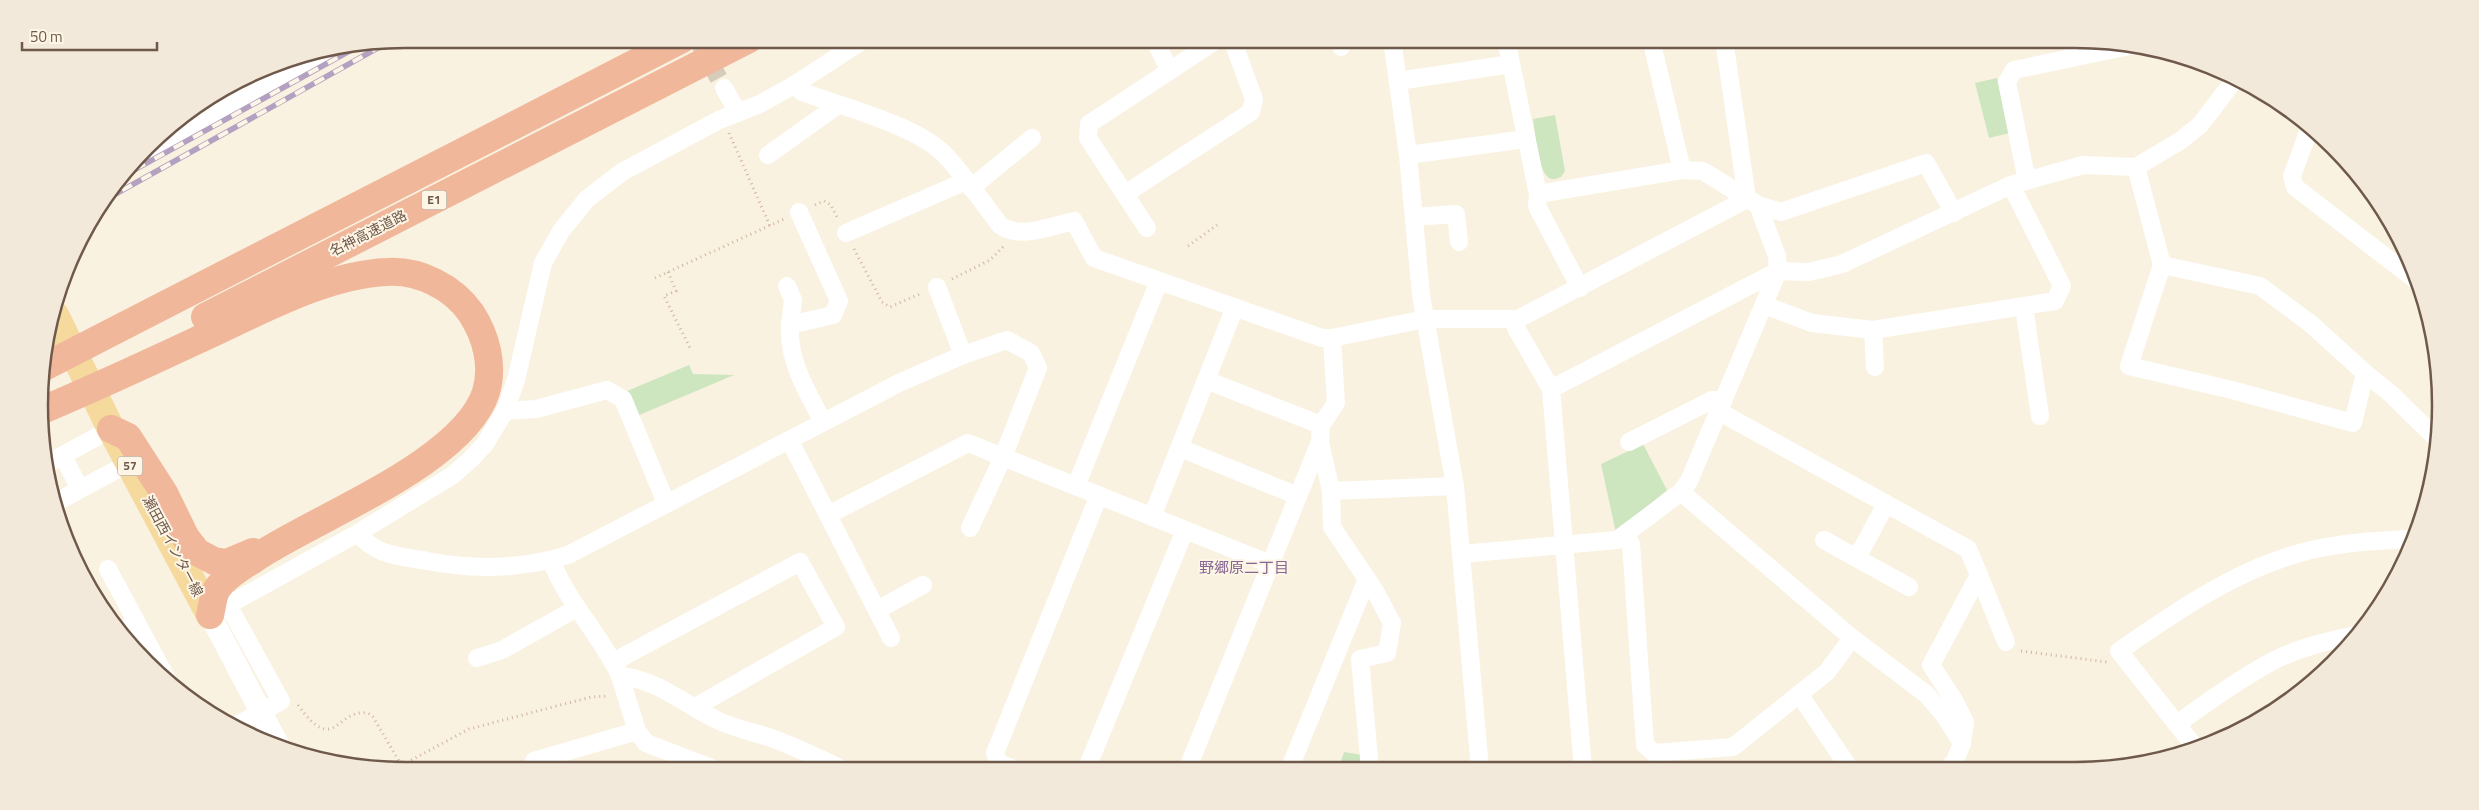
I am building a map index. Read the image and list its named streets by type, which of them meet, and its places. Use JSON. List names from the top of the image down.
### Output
{
  "streets": {
    "highway": ["E1", "名神高速道路"],
    "main road": ["57", "瀬田西インター線"]
  },
  "districts": ["野郷原二丁目"],
  "scale_bar": "50 m"
}
